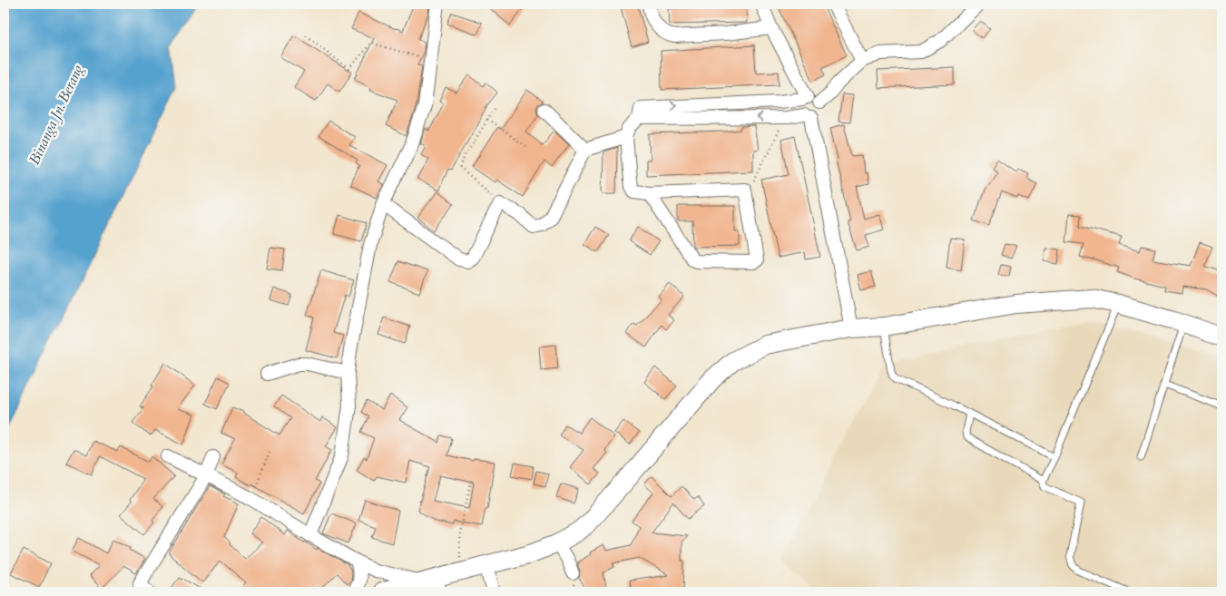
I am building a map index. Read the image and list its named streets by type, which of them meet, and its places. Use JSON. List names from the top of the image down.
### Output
{
  "water": ["Binanga Jn. Berang"]
}
